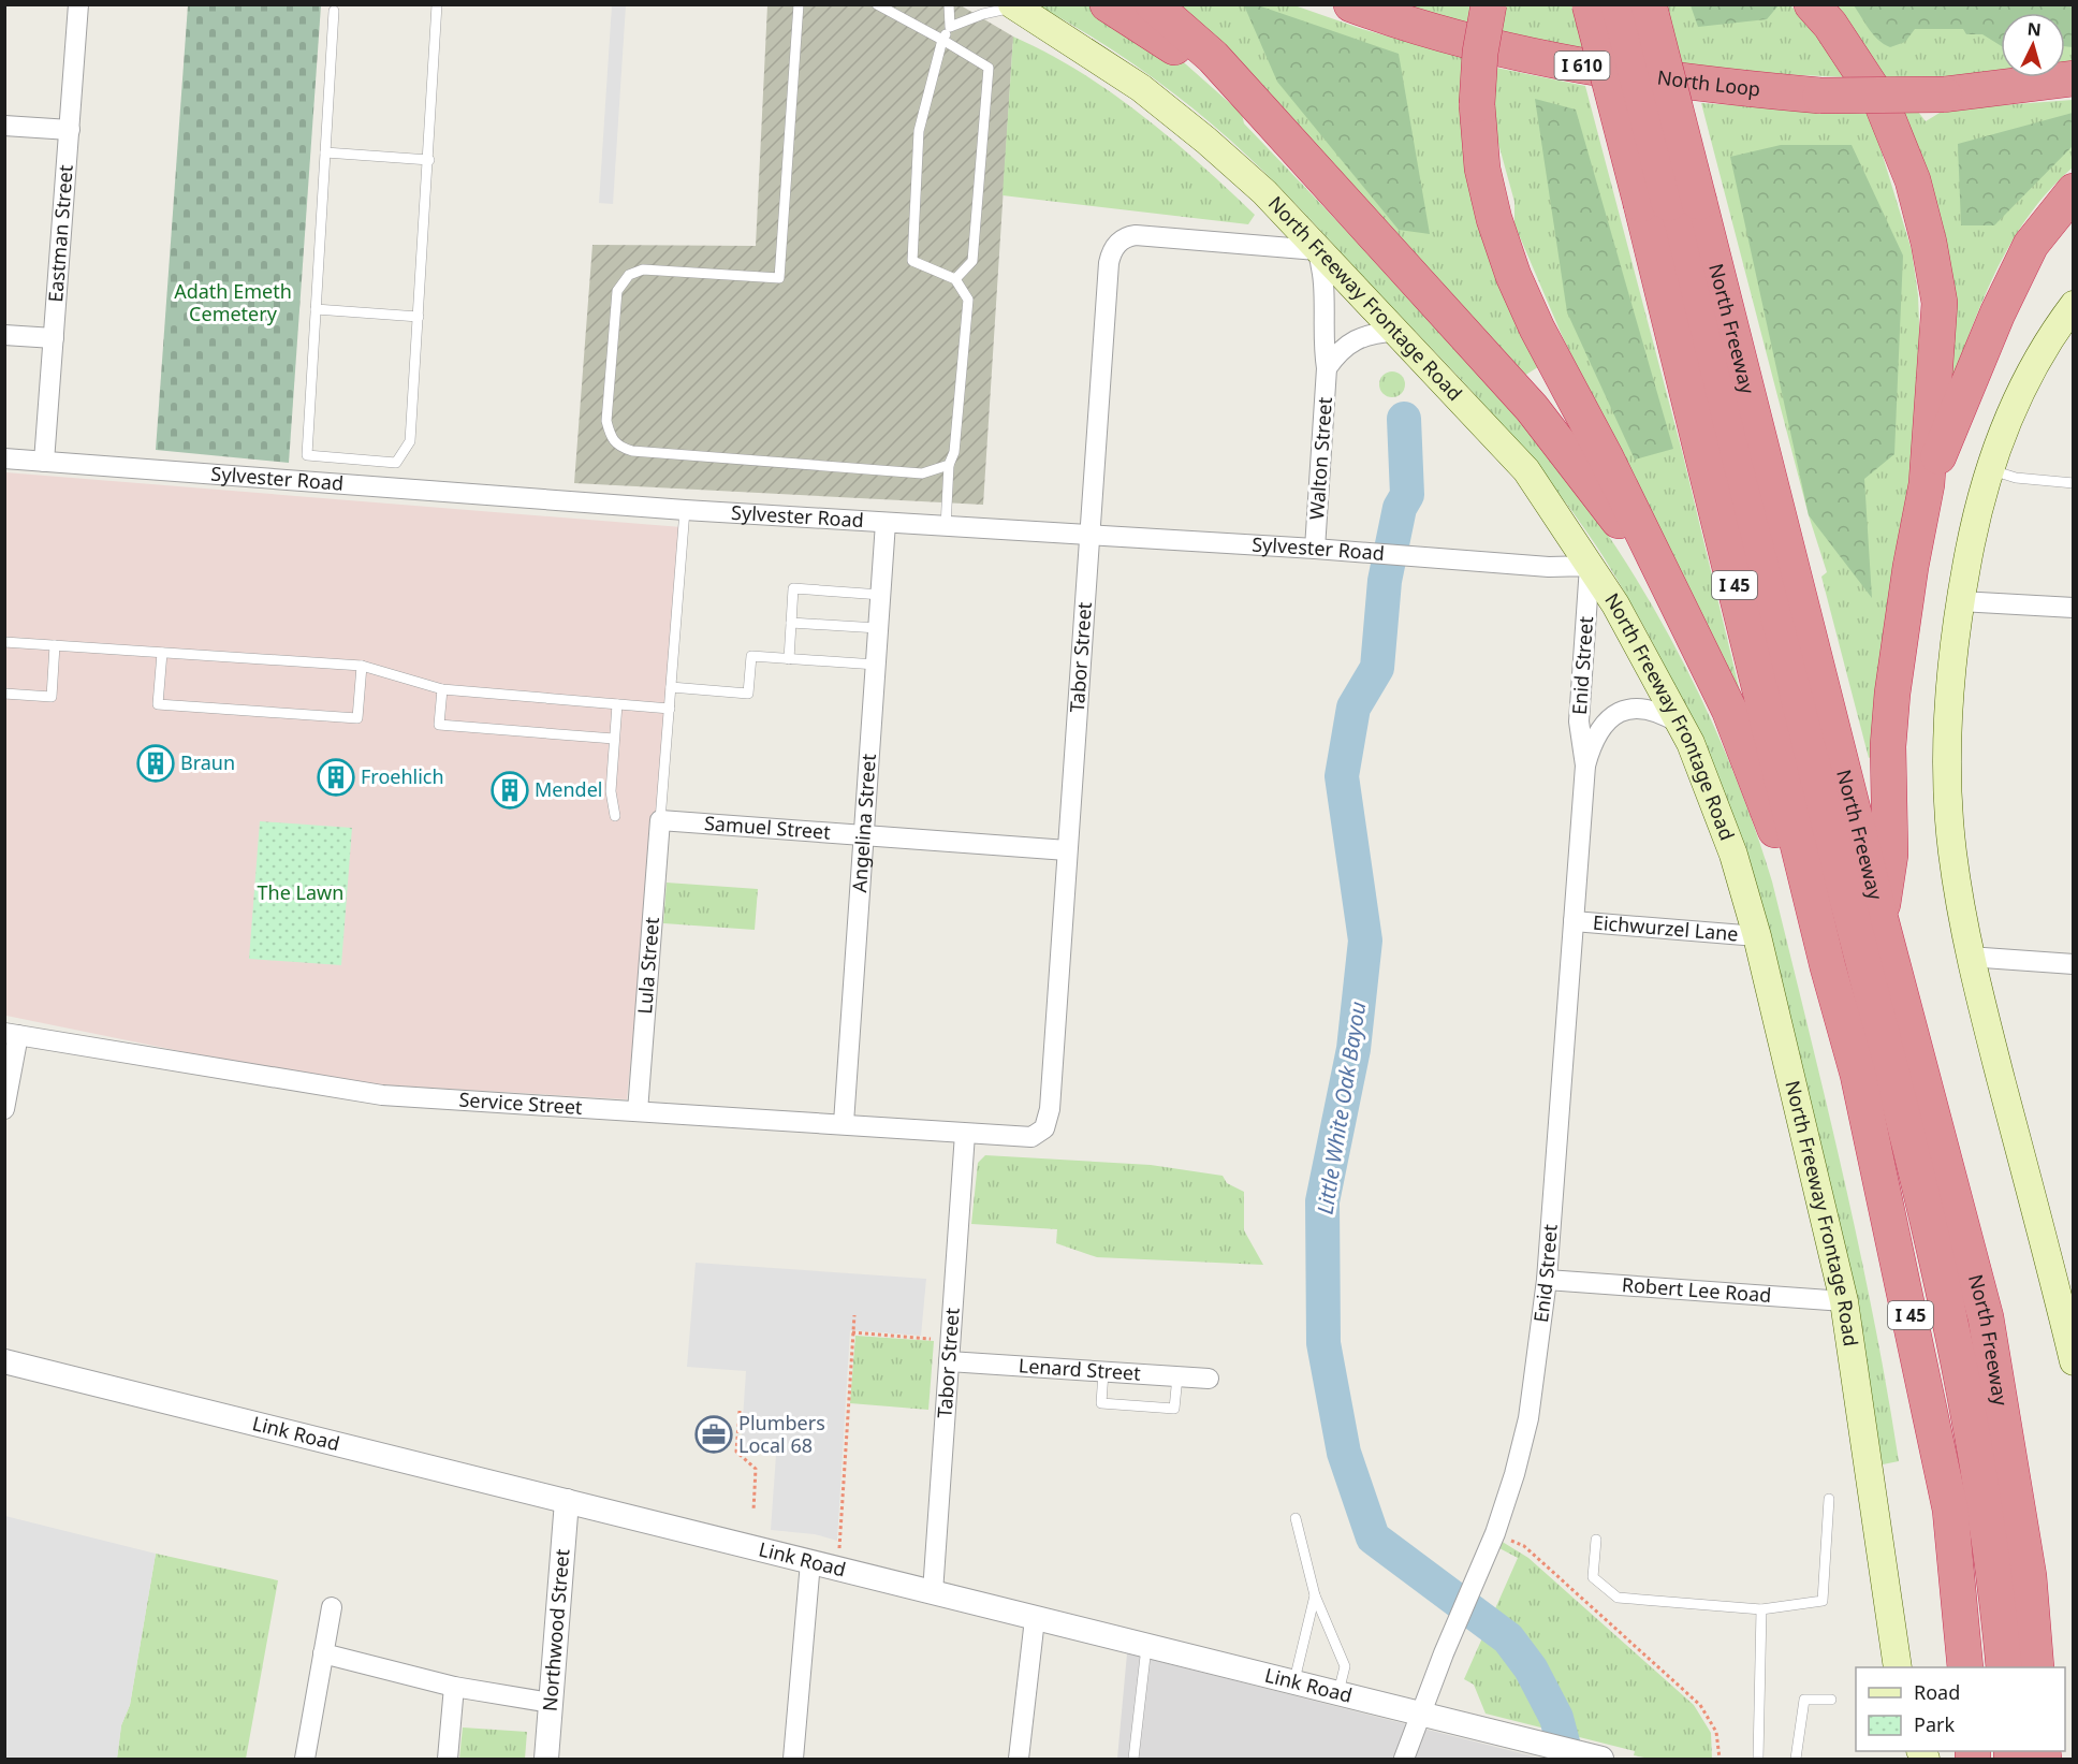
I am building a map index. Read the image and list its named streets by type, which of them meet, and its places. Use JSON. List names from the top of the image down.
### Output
{
  "streets": {
    "highway": [
      "I 610",
      "North Loop",
      "North Freeway",
      "I 45"
    ],
    "main road": ["North Freeway Frontage Road"],
    "street": [
      "Eastman Street",
      "Walton Street",
      "Sylvester Road",
      "Tabor Street",
      "Enid Street",
      "Angelina Street",
      "Samuel Street",
      "Eichwurzel Lane",
      "Lula Street",
      "Service Street",
      "Robert Lee Road",
      "Lenard Street",
      "Link Road",
      "Northwood Street"
    ]
  },
  "crossings": [
    ["Eastman Street", "Sylvester Road"],
    ["North Freeway Frontage Road", "Walton Street"],
    ["North Freeway Frontage Road", "Sylvester Road"],
    ["North Freeway Frontage Road", "Tabor Street"],
    ["North Freeway Frontage Road", "Enid Street"],
    ["North Freeway Frontage Road", "Eichwurzel Lane"],
    ["North Freeway Frontage Road", "Robert Lee Road"],
    ["Walton Street", "Sylvester Road"],
    ["Walton Street", "Tabor Street"],
    ["Sylvester Road", "Tabor Street"],
    ["Sylvester Road", "Enid Street"],
    ["Sylvester Road", "Angelina Street"],
    ["Tabor Street", "Samuel Street"],
    ["Tabor Street", "Service Street"],
    ["Tabor Street", "Lenard Street"],
    ["Tabor Street", "Link Road"],
    ["Enid Street", "Eichwurzel Lane"],
    ["Enid Street", "Robert Lee Road"],
    ["Enid Street", "Link Road"],
    ["Angelina Street", "Samuel Street"],
    ["Angelina Street", "Service Street"],
    ["Samuel Street", "Lula Street"],
    ["Lula Street", "Service Street"],
    ["Link Road", "Northwood Street"]
  ],
  "water": ["Little White Oak Bayou"],
  "parks": ["Adath Emeth Cemetery", "The Lawn"],
  "places": {
    "building": ["Braun", "Froehlich", "Mendel"],
    "office": ["Plumbers Local 68"]
  },
  "legend": ["Road", "Park"],
  "north": "top"
}
